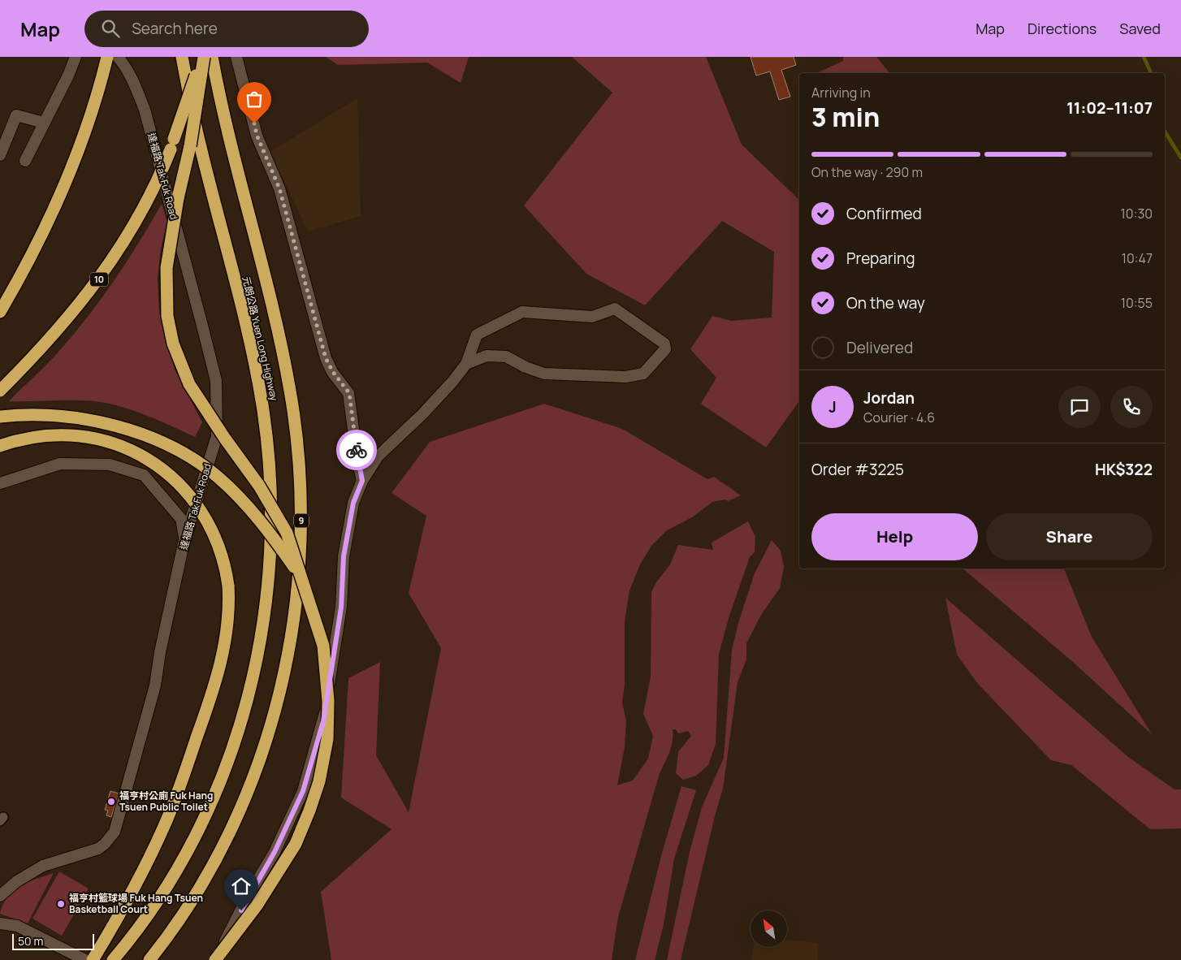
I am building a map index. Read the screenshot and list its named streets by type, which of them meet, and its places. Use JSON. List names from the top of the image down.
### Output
{
  "streets": {
    "highway": ["10", "元朗公路 Yuen Long Highway", "9"],
    "street": ["達福路 Tak Fuk Road"]
  },
  "places": ["福亨村公廁 Fuk Hang Tsuen Public Toilet", "福亨村籃球場 Fuk Hang Tsuen Basketball Court"],
  "scale_bar": "50 m",
  "north": "top left",
  "page": {
    "header": "Map",
    "search": "Search here",
    "nav": ["Map", "Directions", "Saved"],
    "heading": ["3 min", "Arriving in", "11:02–11:07"],
    "panel": [
      "Jordan",
      "Courier · 4.6",
      "Order #3225",
      "HK$322"
    ],
    "bar": "On the way · 290 m",
    "list": [
      ["Confirmed", "10:30"],
      ["Preparing", "10:47"],
      ["On the way", "10:55"],
      "Delivered"
    ],
    "round": "J",
    "buttons": ["Help", "Share"],
    "scale": "50 m"
  }
}
